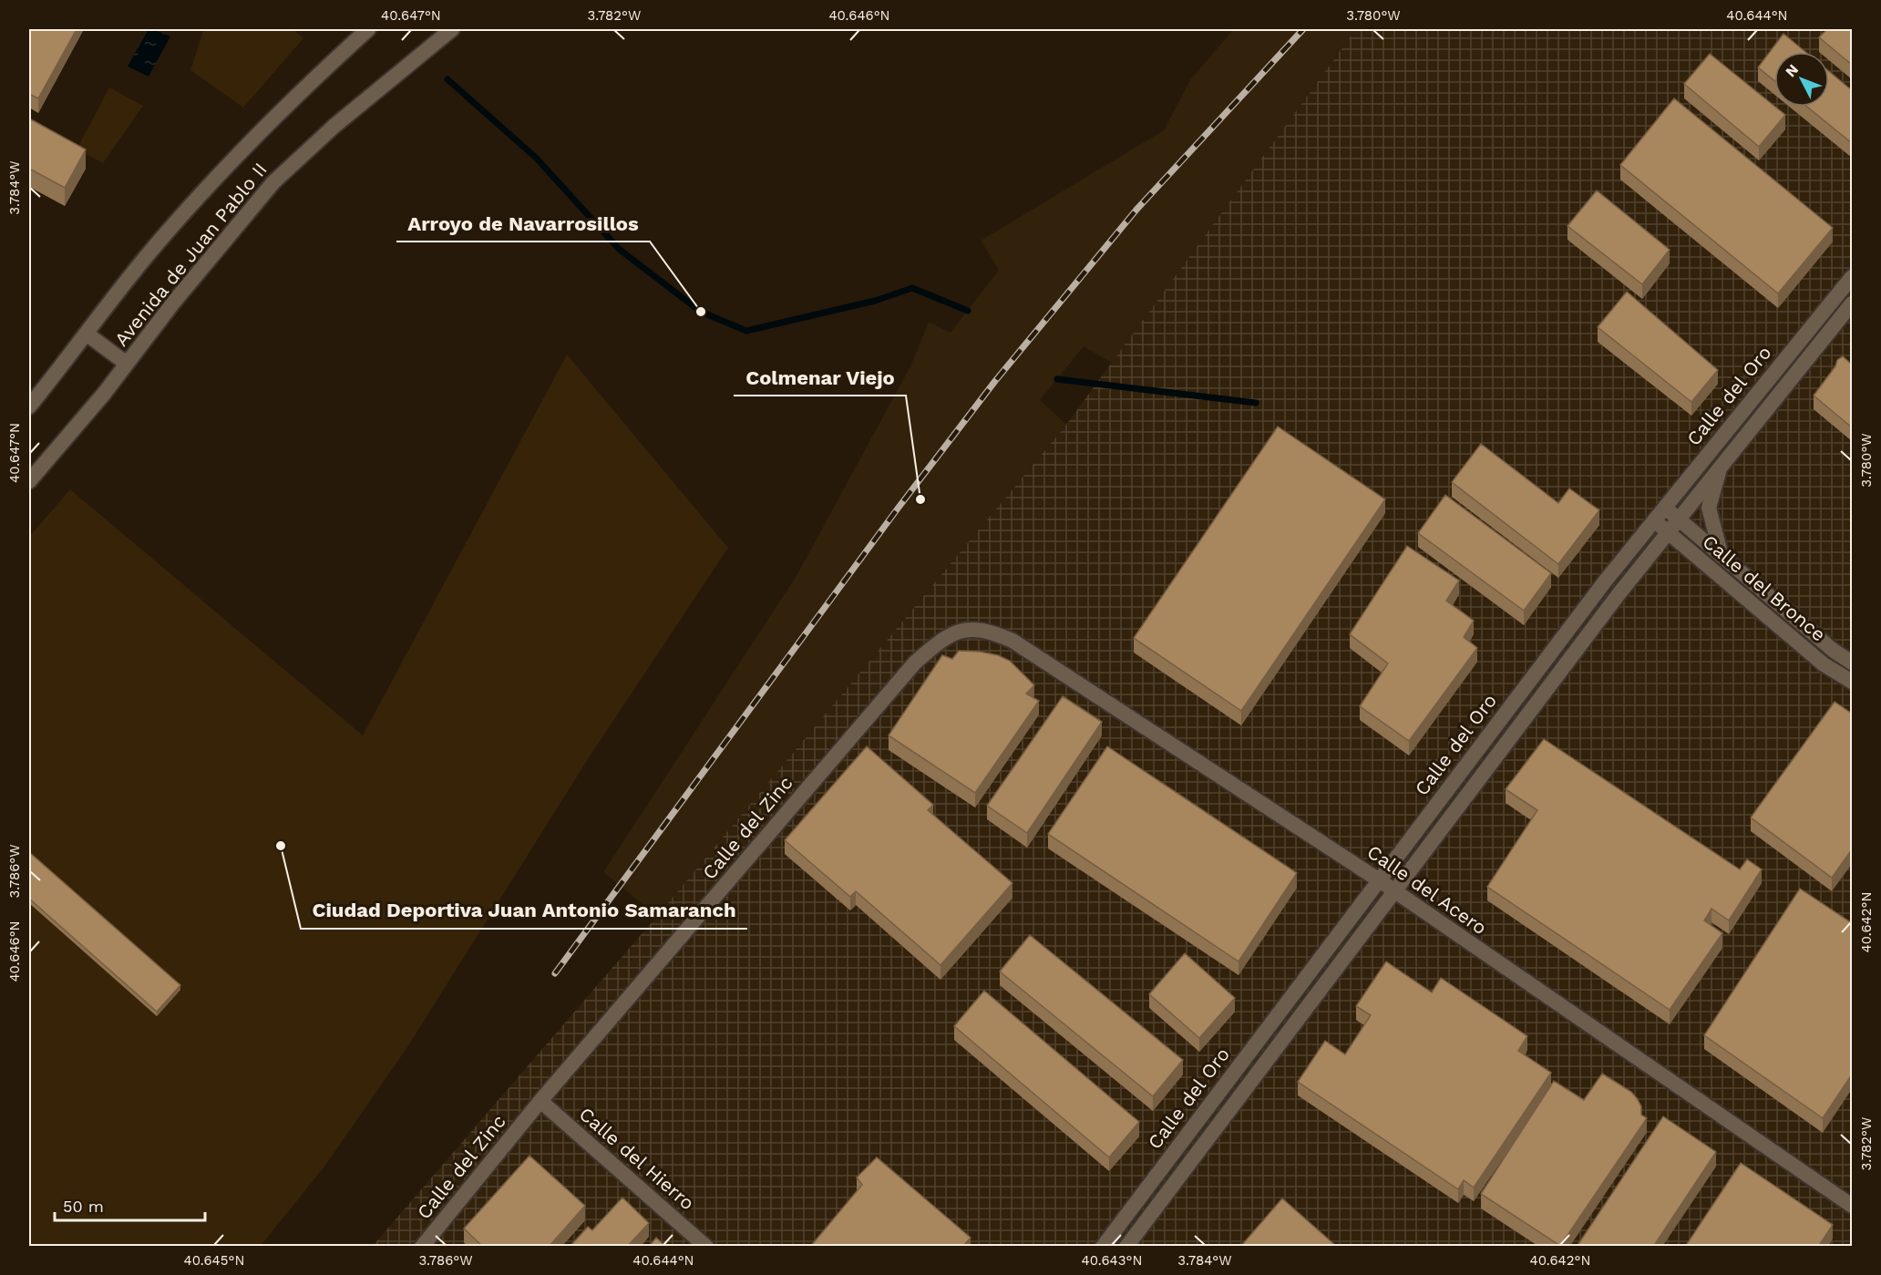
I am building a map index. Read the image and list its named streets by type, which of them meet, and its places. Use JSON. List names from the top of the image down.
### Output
{
  "streets": {
    "street": [
      "Avenida de Juan Pablo II",
      "Calle del Oro",
      "Calle del Bronce",
      "Calle del Zinc",
      "Calle del Acero",
      "Calle del Hierro"
    ]
  },
  "crossings": [
    ["Calle del Oro", "Calle del Bronce"],
    ["Calle del Oro", "Calle del Acero"],
    ["Calle del Zinc", "Calle del Acero"],
    ["Calle del Zinc", "Calle del Hierro"]
  ],
  "places": ["Arroyo de Navarrosillos", "Colmenar Viejo", "Ciudad Deportiva Juan Antonio Samaranch"],
  "scale_bar": "50 m",
  "north": "top left",
  "coordinates": [
    "40.647°N",
    "3.782°W",
    "40.646°N",
    "3.780°W",
    "40.644°N",
    "3.784°W",
    "3.786°W",
    "40.642°N",
    "40.645°N",
    "40.643°N"
  ]
}
